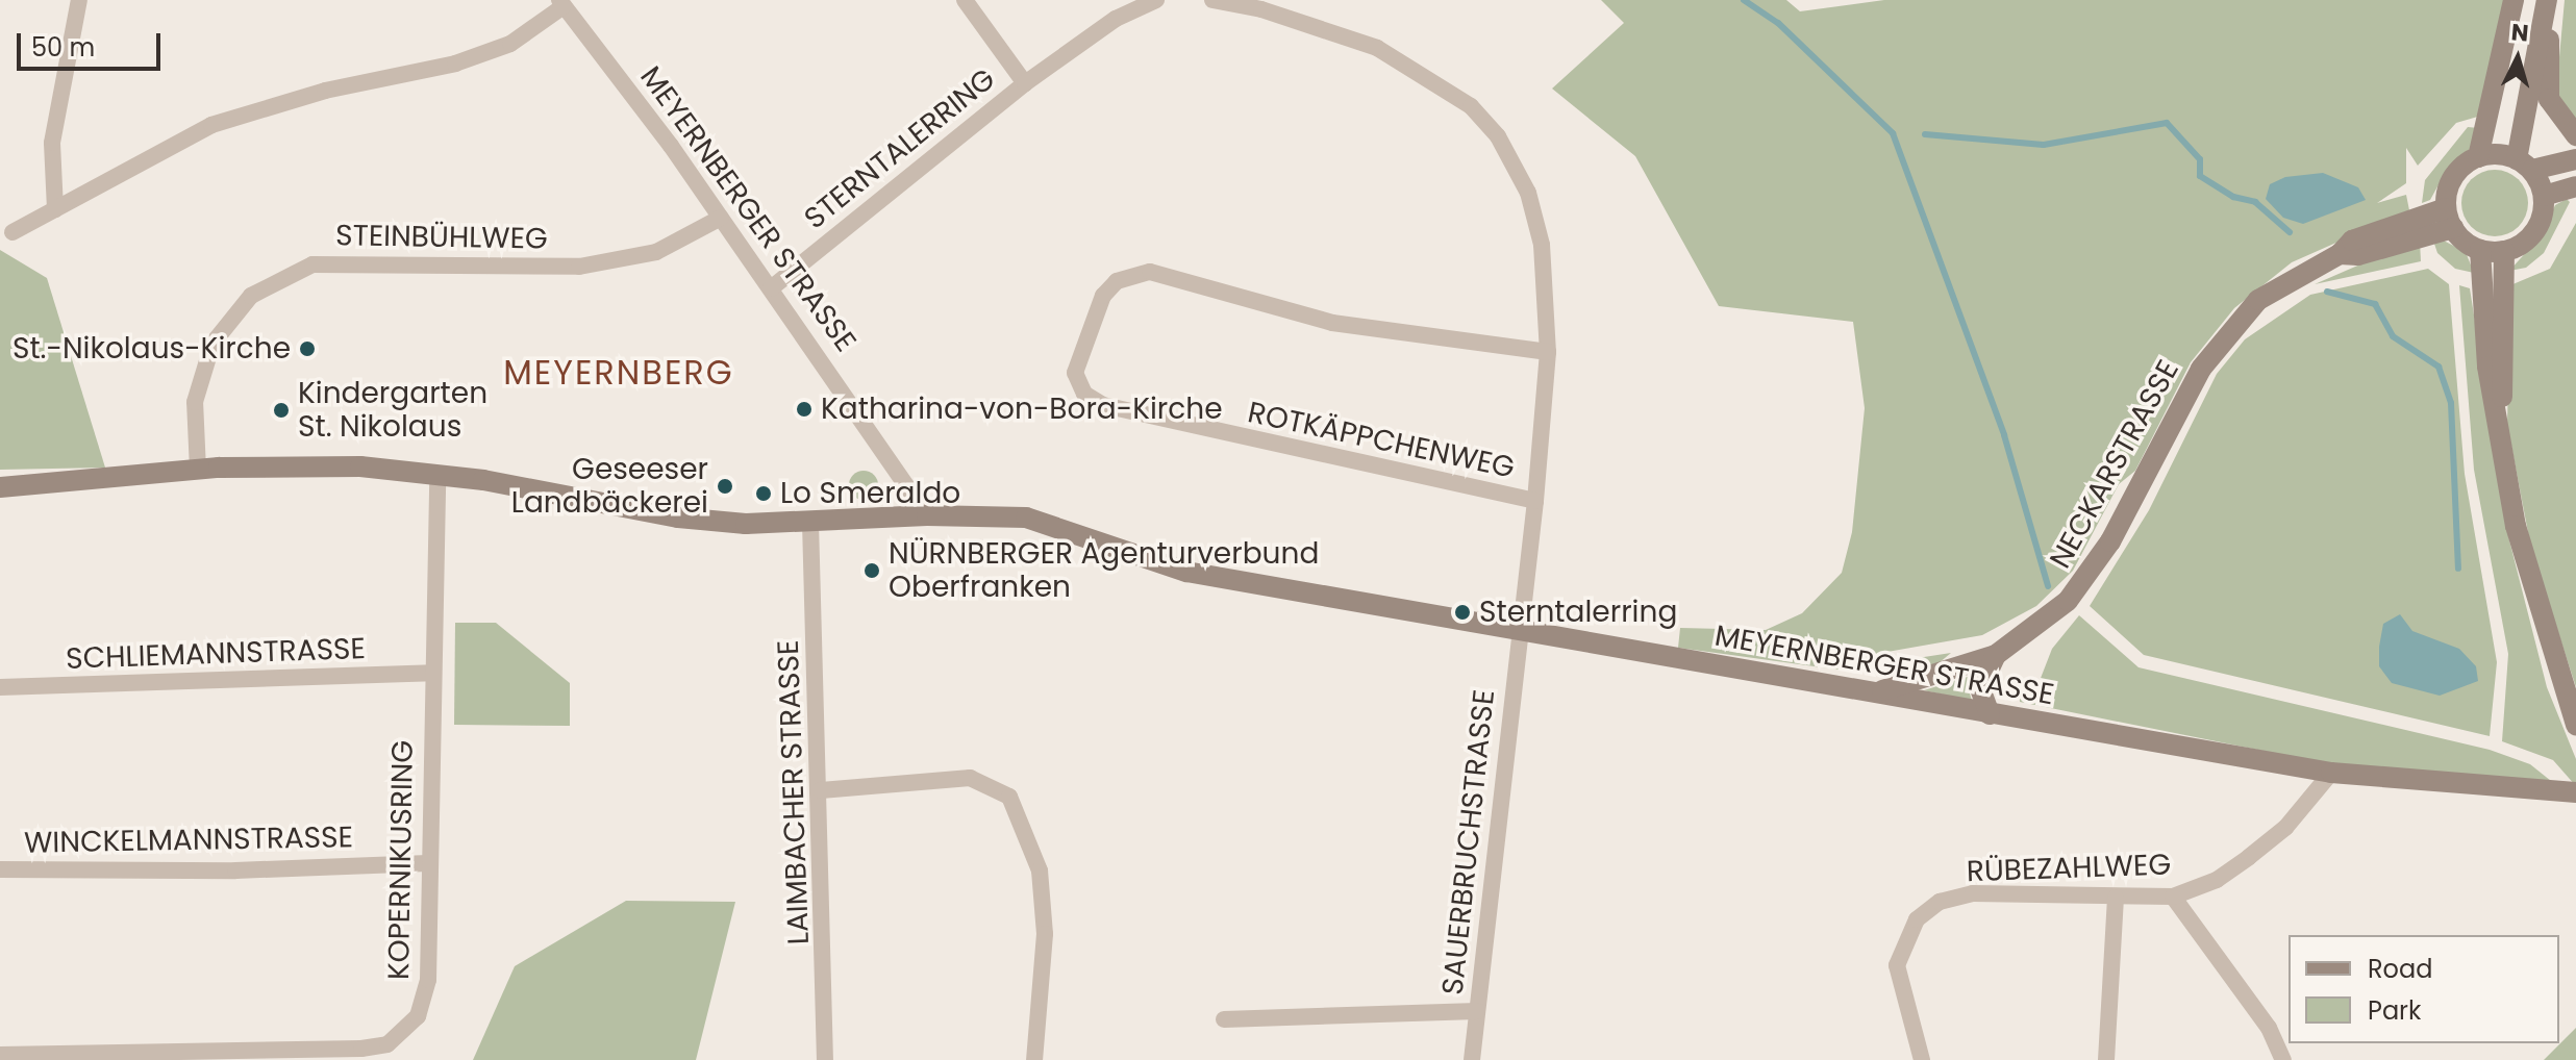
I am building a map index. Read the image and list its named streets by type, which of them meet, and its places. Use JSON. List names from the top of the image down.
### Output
{
  "streets": {
    "street": [
      "STERNTALERRING",
      "MEYERNBERGER STRASSE",
      "STEINBÜHLWEG",
      "ROTKÄPPCHENWEG",
      "NECKARSTRASSE",
      "SCHLIEMANNSTRASSE",
      "LAIMBACHER STRASSE",
      "WINCKELMANNSTRASSE",
      "SAUERBRUCHSTRASSE",
      "KOPERNIKUSRING",
      "RÜBEZAHLWEG"
    ]
  },
  "crossings": [
    ["STERNTALERRING", "MEYERNBERGER STRASSE"],
    ["MEYERNBERGER STRASSE", "STEINBÜHLWEG"],
    ["MEYERNBERGER STRASSE", "NECKARSTRASSE"],
    ["MEYERNBERGER STRASSE", "SAUERBRUCHSTRASSE"],
    ["MEYERNBERGER STRASSE", "RÜBEZAHLWEG"],
    ["SCHLIEMANNSTRASSE", "KOPERNIKUSRING"],
    ["WINCKELMANNSTRASSE", "KOPERNIKUSRING"]
  ],
  "districts": ["MEYERNBERG"],
  "places": [
    "St.-Nikolaus-Kirche",
    "Katharina-von-Bora-Kirche",
    "Kindergarten St. Nikolaus",
    "Geseeser Landbäckerei",
    "Lo Smeraldo",
    "NÜRNBERGER Agenturverbund Oberfranken",
    "Sterntalerring"
  ],
  "legend": ["Road", "Park"],
  "scale_bar": "50 m",
  "north": "top"
}
